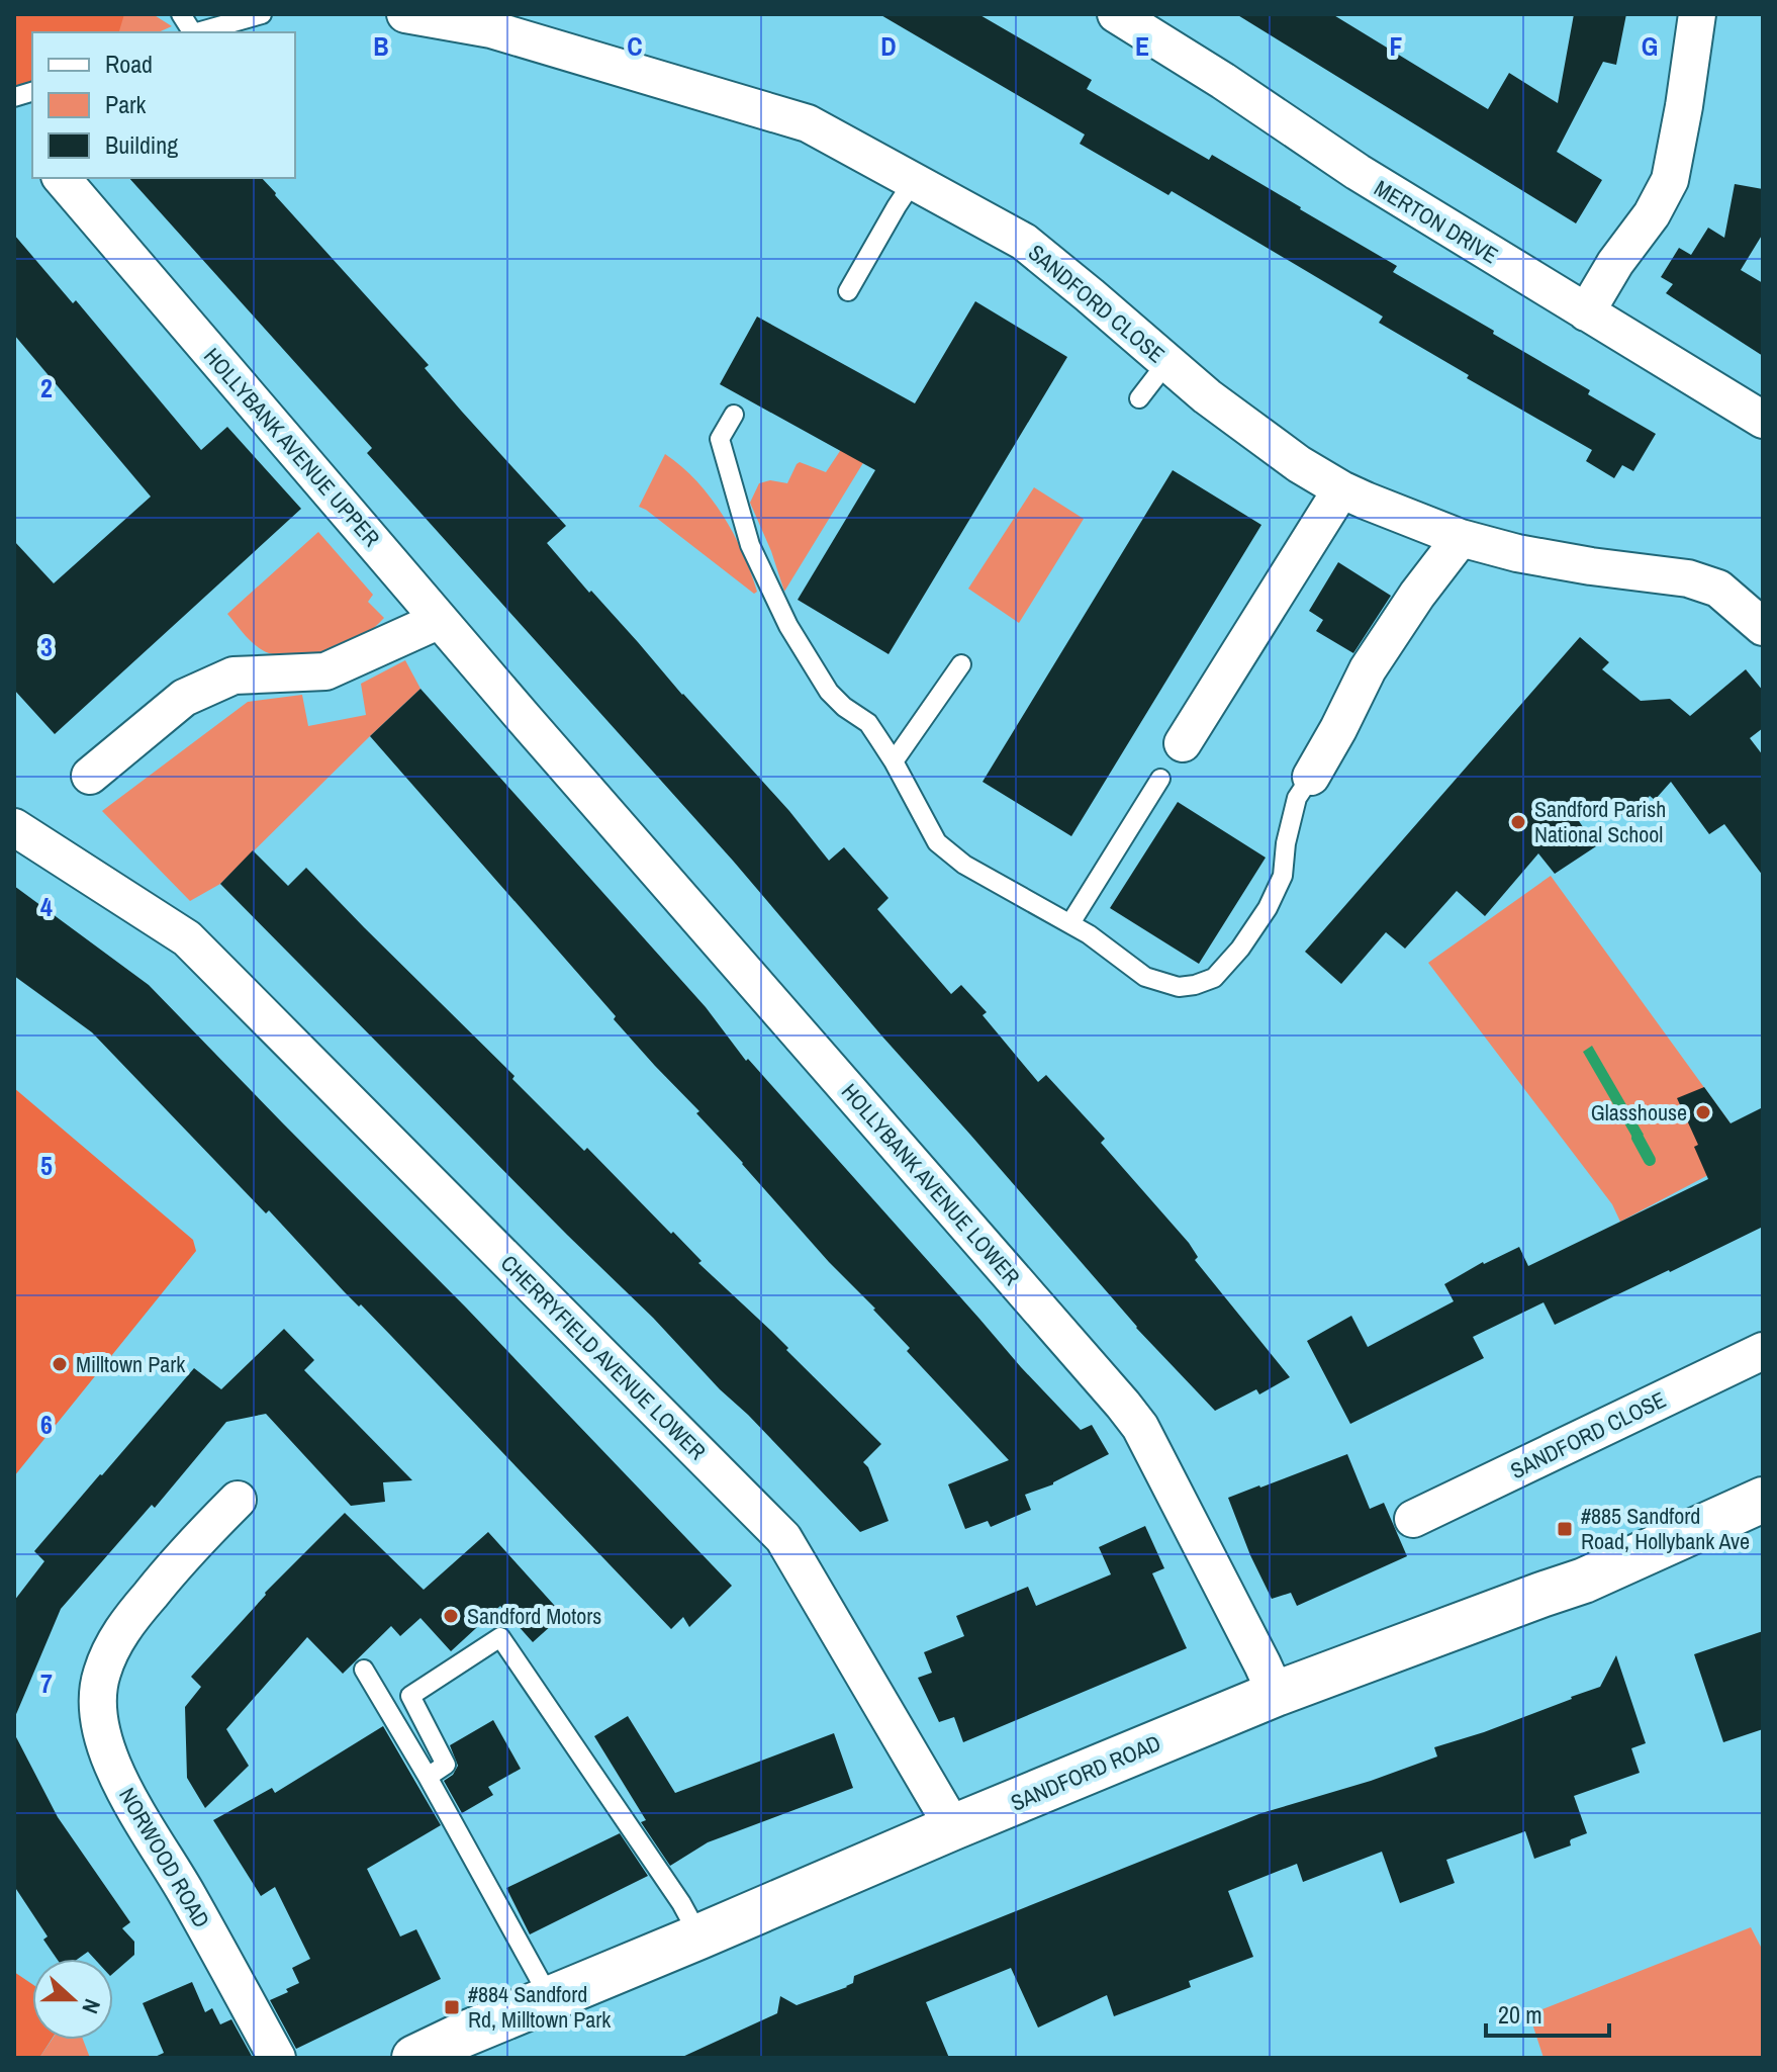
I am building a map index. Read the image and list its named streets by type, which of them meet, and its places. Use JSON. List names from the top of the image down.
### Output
{
  "streets": {
    "main road": ["SANDFORD ROAD"],
    "street": [
      "MERTON DRIVE",
      "SANDFORD CLOSE",
      "HOLLYBANK AVENUE UPPER",
      "HOLLYBANK AVENUE LOWER",
      "CHERRYFIELD AVENUE LOWER",
      "NORWOOD ROAD"
    ]
  },
  "crossings": [
    ["HOLLYBANK AVENUE UPPER", "HOLLYBANK AVENUE LOWER"],
    ["HOLLYBANK AVENUE LOWER", "SANDFORD ROAD"],
    ["CHERRYFIELD AVENUE LOWER", "SANDFORD ROAD"]
  ],
  "places": {
    "other": [
      "Sandford Parish National School",
      "Glasshouse",
      "Milltown Park",
      "Sandford Motors"
    ],
    "transit": ["#885 Sandford Road, Hollybank Ave", "#884 Sandford Rd, Milltown Park"]
  },
  "legend": ["Road", "Park", "Building"],
  "scale_bar": "20 m",
  "north": "right",
  "grid": {
    "columns": [
      "B",
      "C",
      "D",
      "E",
      "F",
      "G"
    ],
    "rows": [
      "2",
      "3",
      "4",
      "5",
      "6",
      "7"
    ]
  }
}
